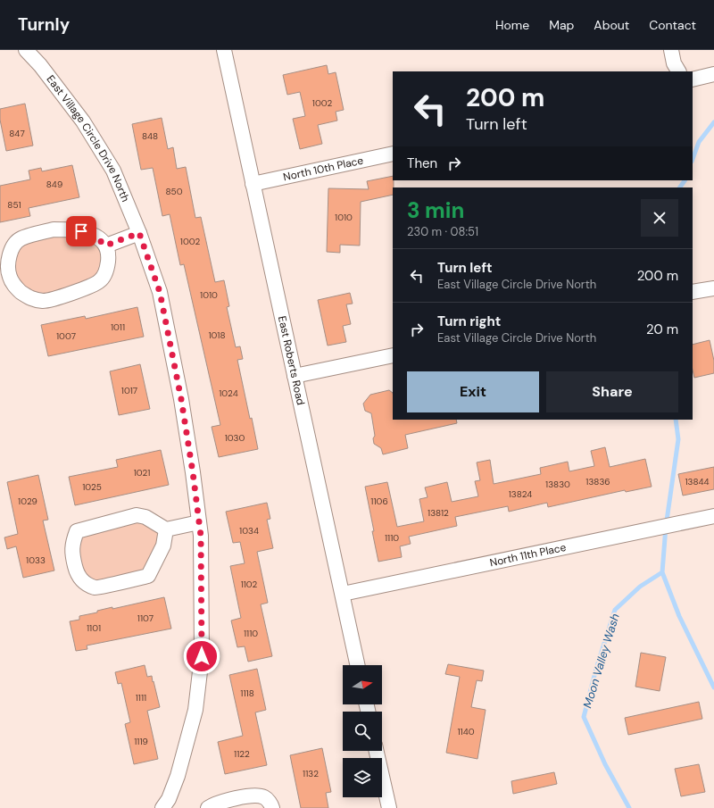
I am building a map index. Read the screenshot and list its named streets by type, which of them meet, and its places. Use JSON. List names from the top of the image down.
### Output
{
  "streets": {
    "street": [
      "East Village Circle Drive North",
      "North 10th Place",
      "East Roberts Road",
      "North 11th Place"
    ]
  },
  "crossings": [
    ["North 10th Place", "East Roberts Road"],
    ["East Roberts Road", "North 11th Place"]
  ],
  "water": ["Moon Valley Wash"],
  "house_numbers": [
    "1002",
    "847",
    "848",
    "849",
    "850",
    "851",
    "1010",
    "1002",
    "1010",
    "1011",
    "1018",
    "1007",
    "1017",
    "1024",
    "1030",
    "1021",
    "13836",
    "13844",
    "13830",
    "1025",
    "13824",
    "1029",
    "1106",
    "13812",
    "1034",
    "1110",
    "1033",
    "1102",
    "1107",
    "1101",
    "1110",
    "1118",
    "1111",
    "1140",
    "1119",
    "1122",
    "1132"
  ],
  "north": "right",
  "page": {
    "header": "Turnly",
    "nav": [
      "Home",
      "Map",
      "About",
      "Contact"
    ],
    "turn": ["200 m", "Turn left"],
    "then": "Then",
    "heading": ["3 min", "230 m · 08:51"],
    "list": [
      {
        "name": "Turn left",
        "note": "East Village Circle Drive North",
        "value": "200 m"
      },
      {
        "name": "Turn right",
        "note": "East Village Circle Drive North",
        "value": "20 m"
      }
    ],
    "buttons": ["Exit", "Share"]
  }
}
